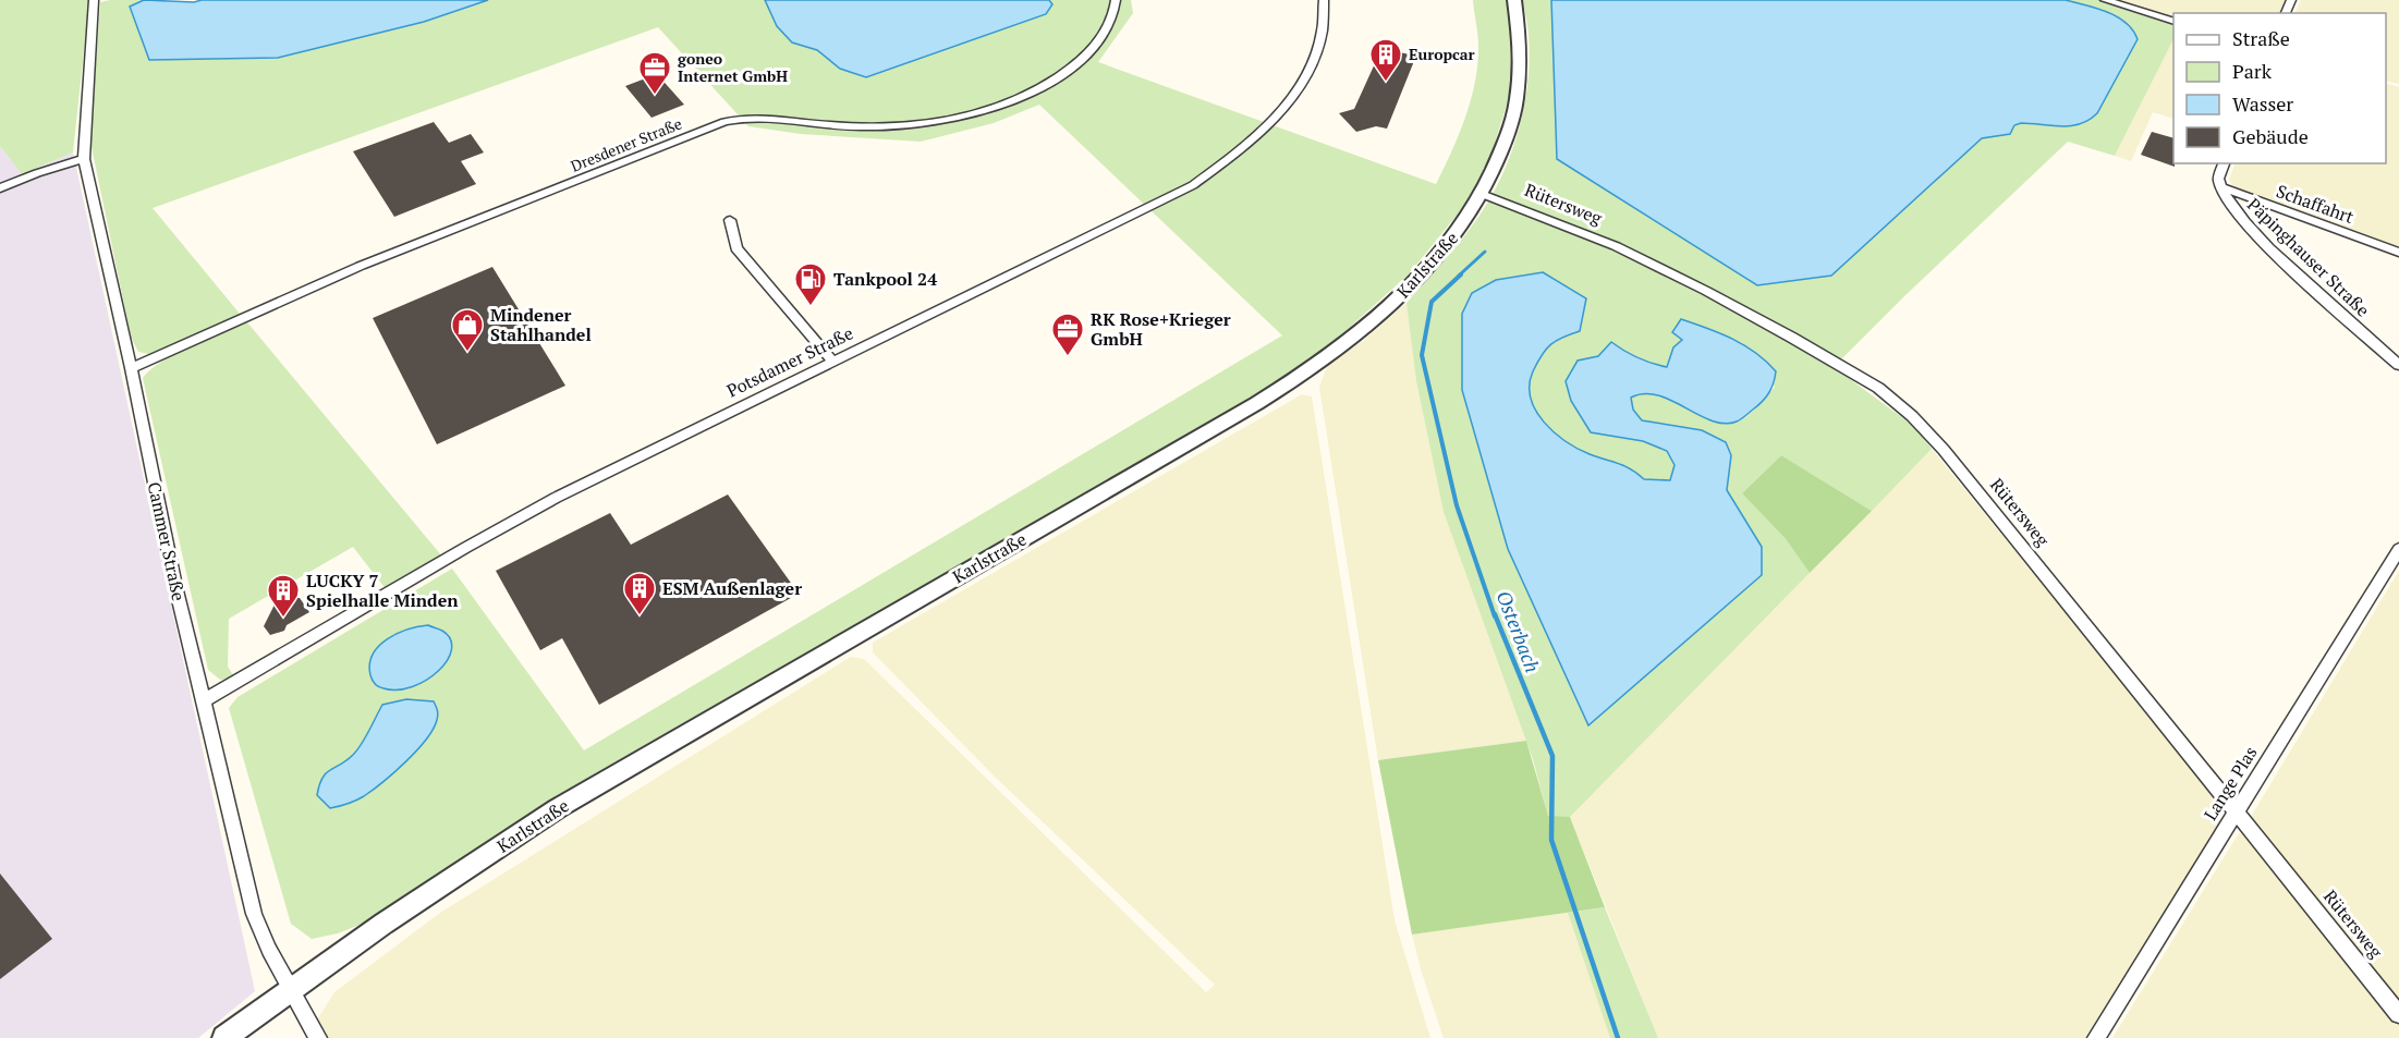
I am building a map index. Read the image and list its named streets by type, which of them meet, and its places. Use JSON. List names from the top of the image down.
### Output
{
  "streets": {
    "street": [
      "Dresdener Straße",
      "Rütersweg",
      "Schaffahrt",
      "Päpinghauser Straße",
      "Karlstraße",
      "Potsdamer Straße",
      "Cammer Straße",
      "Lange Plas"
    ]
  },
  "crossings": [
    ["Dresdener Straße", "Cammer Straße"],
    ["Rütersweg", "Karlstraße"],
    ["Rütersweg", "Lange Plas"],
    ["Schaffahrt", "Päpinghauser Straße"],
    ["Karlstraße", "Cammer Straße"],
    ["Potsdamer Straße", "Cammer Straße"]
  ],
  "water": ["Osterbach"],
  "places": {
    "building": ["Europcar", "ESM Außenlager", "LUCKY 7 Spielhalle Minden"],
    "office": ["goneo Internet GmbH", "RK Rose+Krieger GmbH"],
    "fuel station": ["Tankpool 24"],
    "shop": ["Mindener Stahlhandel"]
  },
  "legend": [
    "Straße",
    "Park",
    "Wasser",
    "Gebäude"
  ]
}
